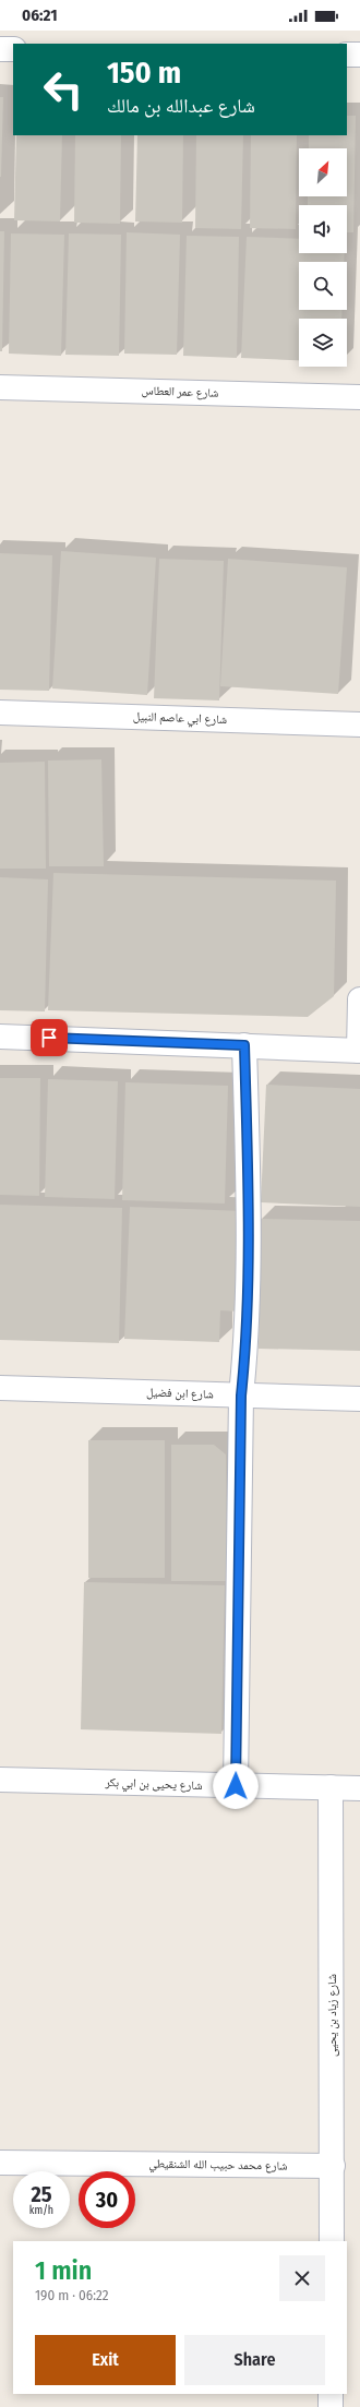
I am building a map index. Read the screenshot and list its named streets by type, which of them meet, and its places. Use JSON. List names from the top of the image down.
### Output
{
  "streets": {
    "street": [
      "شارع عمر العطاس",
      "شارع ابي عاصم النبيل",
      "شارع ابن فضيل",
      "شارع يحيى بن ابي بكر",
      "شارع زياد بن يحيى",
      "شارع محمد حبيب الله الشنقيطي"
    ]
  },
  "crossings": [
    ["شارع يحيى بن ابي بكر", "شارع زياد بن يحيى"],
    ["شارع زياد بن يحيى", "شارع محمد حبيب الله الشنقيطي"]
  ],
  "north": "top right",
  "page": {
    "status": "06:21",
    "turn": ["150 m", "شارع عبدالله بن مالك"],
    "speed": "25 km/h",
    "limit": "30",
    "heading": ["1 min", "190 m · 06:22"],
    "buttons": ["Exit", "Share"]
  }
}
